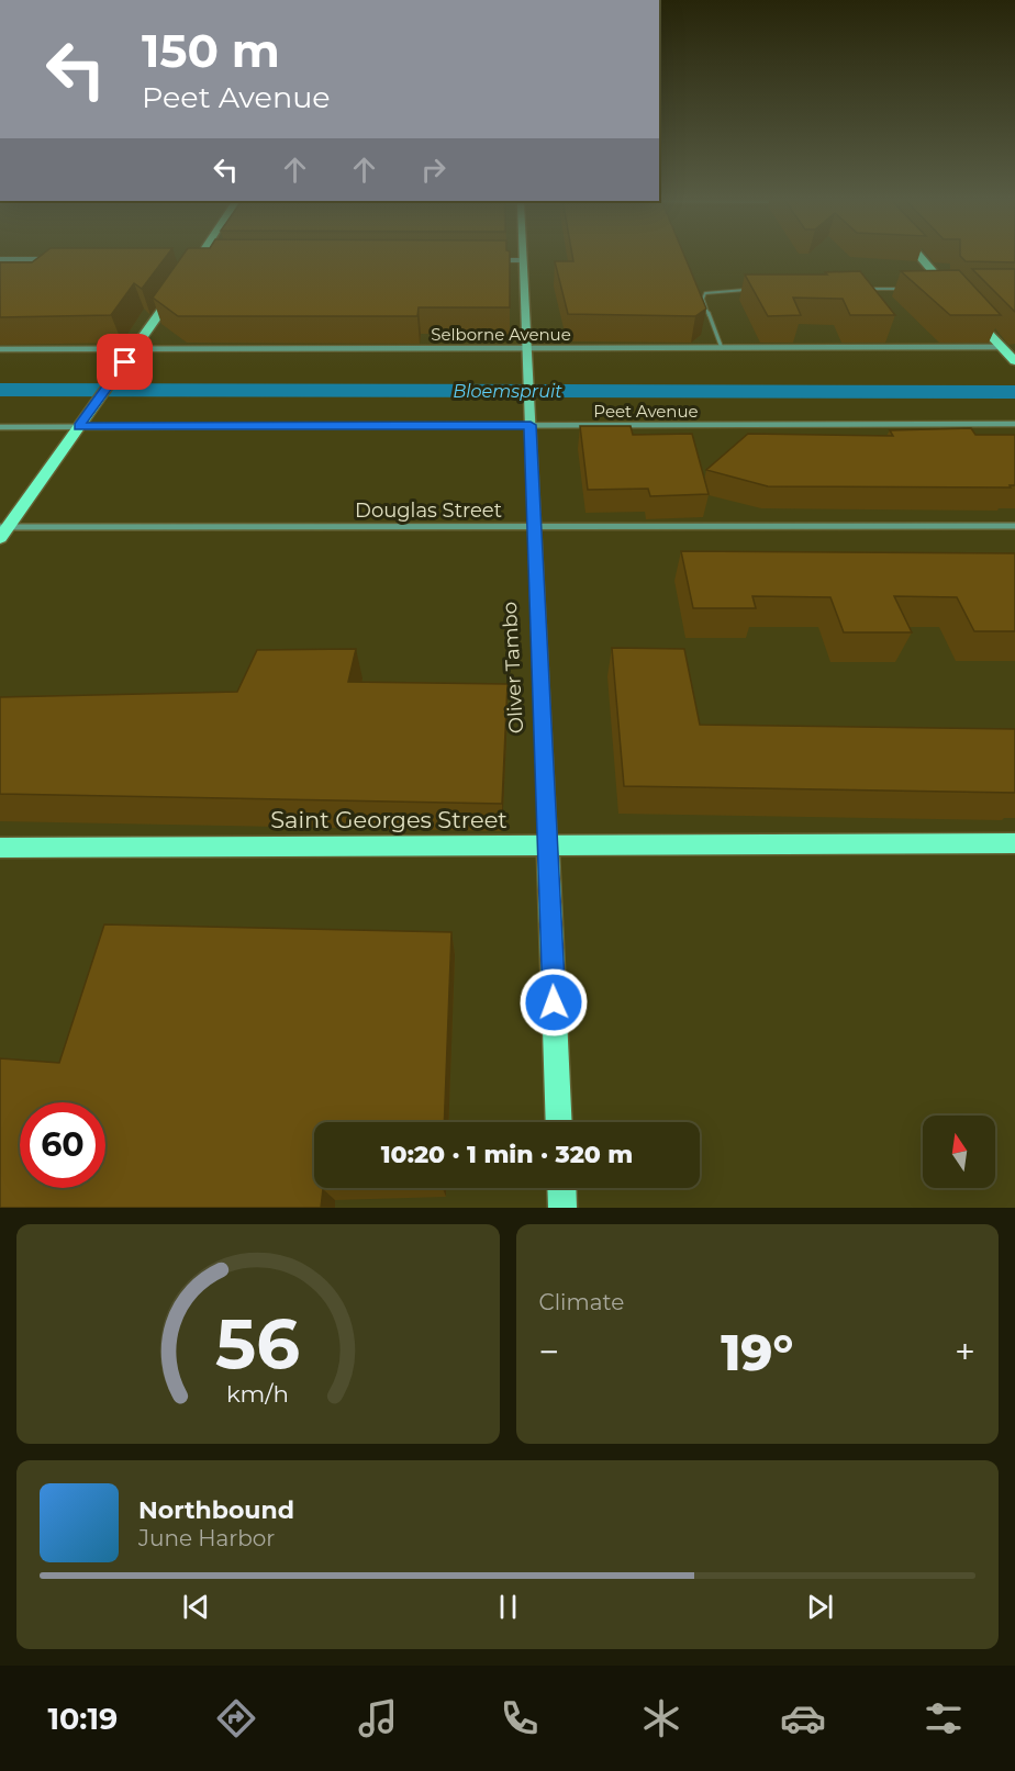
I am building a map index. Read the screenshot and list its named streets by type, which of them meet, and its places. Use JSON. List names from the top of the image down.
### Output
{
  "streets": {
    "main road": ["Oliver Tambo", "Saint Georges Street"],
    "street": ["Selborne Avenue", "Peet Avenue", "Douglas Street"]
  },
  "crossings": [
    ["Selborne Avenue", "Oliver Tambo"],
    ["Peet Avenue", "Oliver Tambo"],
    ["Douglas Street", "Oliver Tambo"],
    ["Oliver Tambo", "Saint Georges Street"]
  ],
  "water": ["Bloemspruit"],
  "north": "top",
  "page": {
    "turn": ["150 m", "Peet Avenue"],
    "limit": "60",
    "trip": "10:20 · 1 min · 320 m",
    "tile": "Climate",
    "heat": ["−", "19°", "+"],
    "song": ["Northbound", "June Harbor"],
    "tabs": "10:19",
    "gauge": ["56", "km/h"]
  }
}
